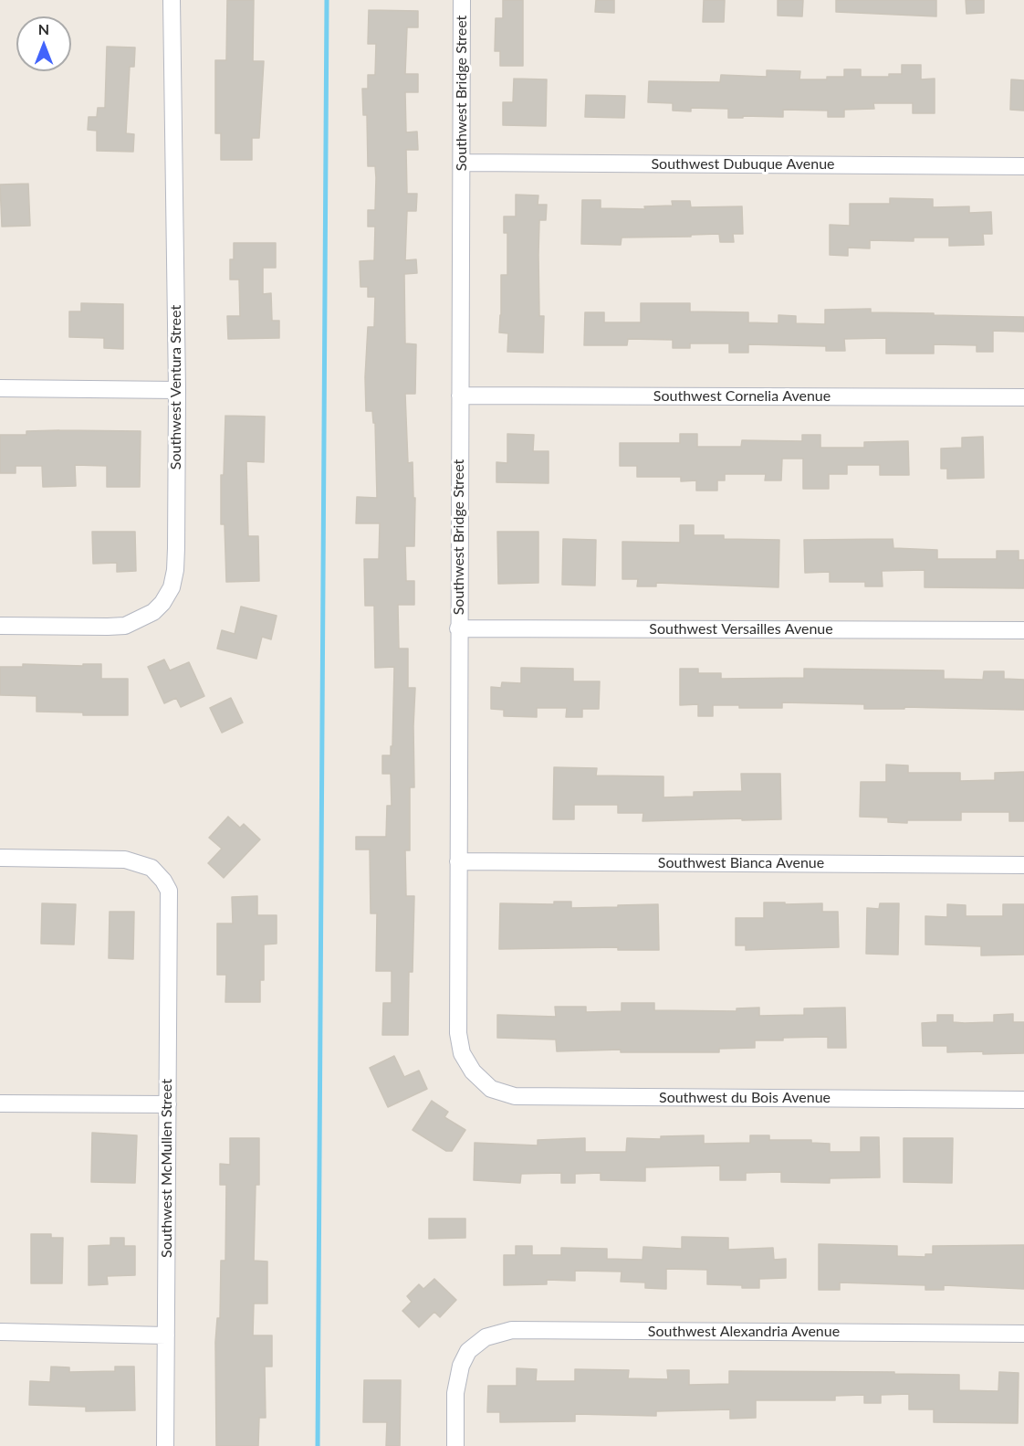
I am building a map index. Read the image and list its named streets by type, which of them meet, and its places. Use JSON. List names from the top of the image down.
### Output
{
  "streets": {
    "street": [
      "Southwest Bridge Street",
      "Southwest Dubuque Avenue",
      "Southwest Ventura Street",
      "Southwest Cornelia Avenue",
      "Southwest Versailles Avenue",
      "Southwest Bianca Avenue",
      "Southwest du Bois Avenue",
      "Southwest McMullen Street",
      "Southwest Alexandria Avenue"
    ]
  },
  "crossings": [
    ["Southwest Bridge Street", "Southwest Dubuque Avenue"],
    ["Southwest Bridge Street", "Southwest Cornelia Avenue"],
    ["Southwest Bridge Street", "Southwest Versailles Avenue"],
    ["Southwest Bridge Street", "Southwest Bianca Avenue"],
    ["Southwest Bridge Street", "Southwest du Bois Avenue"]
  ],
  "north": "top"
}
